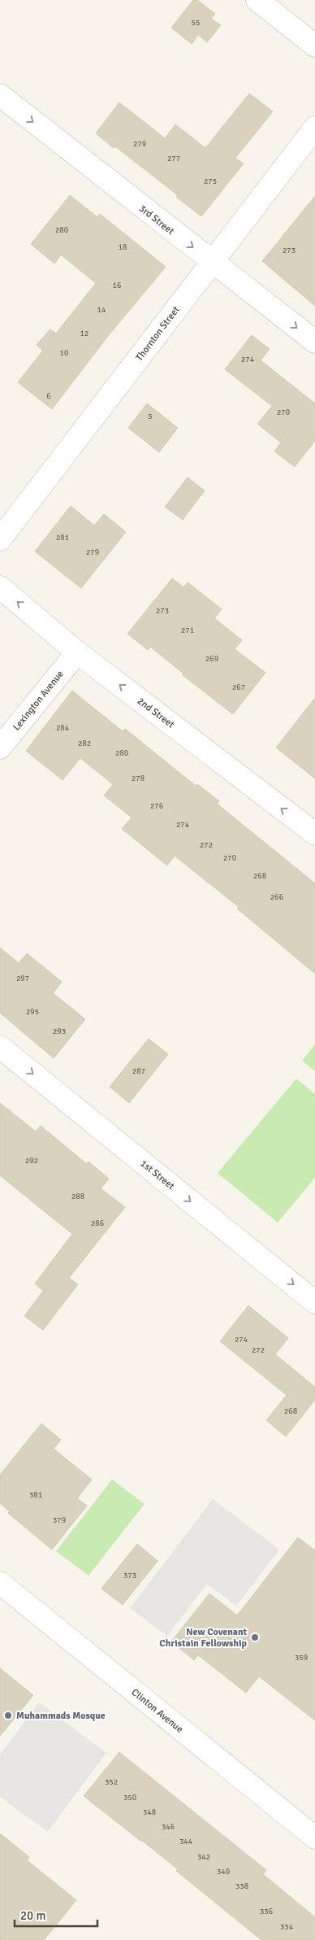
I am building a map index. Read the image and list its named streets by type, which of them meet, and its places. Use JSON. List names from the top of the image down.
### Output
{
  "streets": {
    "street": [
      "3rd Street",
      "Thornton Street",
      "Lexington Avenue",
      "2nd Street",
      "1st Street",
      "Clinton Avenue"
    ]
  },
  "crossings": [
    ["3rd Street", "Thornton Street"],
    ["Lexington Avenue", "2nd Street"]
  ],
  "one_way": ["3rd Street", "2nd Street", "1st Street"],
  "places": ["New Covenant Christain Fellowship", "Muhammads Mosque"],
  "house_numbers": [
    "55",
    "279",
    "277",
    "275",
    "280",
    "18",
    "273",
    "16",
    "14",
    "12",
    "10",
    "274",
    "6",
    "270",
    "5",
    "281",
    "279",
    "273",
    "271",
    "269",
    "267",
    "284",
    "282",
    "280",
    "278",
    "276",
    "274",
    "272",
    "270",
    "268",
    "266",
    "297",
    "295",
    "293",
    "287",
    "292",
    "288",
    "286",
    "274",
    "272",
    "268",
    "381",
    "379",
    "373",
    "359",
    "352",
    "350",
    "348",
    "346",
    "344",
    "342",
    "340",
    "338",
    "336",
    "334"
  ],
  "scale_bar": "20 m"
}
